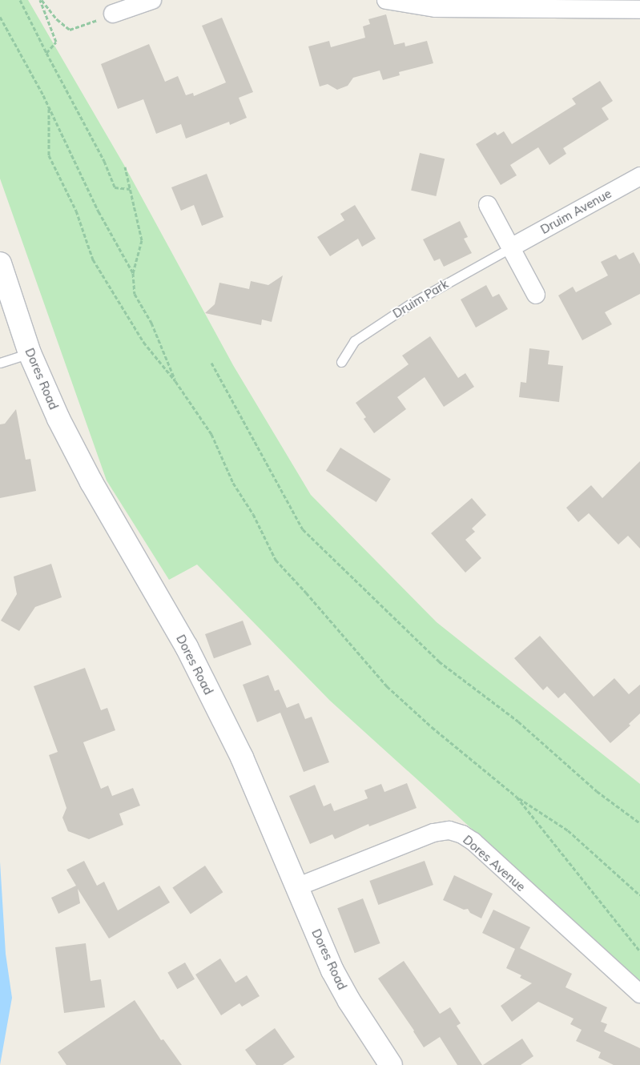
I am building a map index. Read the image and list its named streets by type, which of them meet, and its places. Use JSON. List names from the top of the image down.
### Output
{
  "streets": {
    "main road": ["Dores Road"],
    "street": ["Druim Avenue", "Dores Avenue"],
    "lane": ["Druim Park"]
  },
  "crossings": [
    ["Druim Avenue", "Druim Park"],
    ["Dores Road", "Dores Avenue"]
  ]
}
